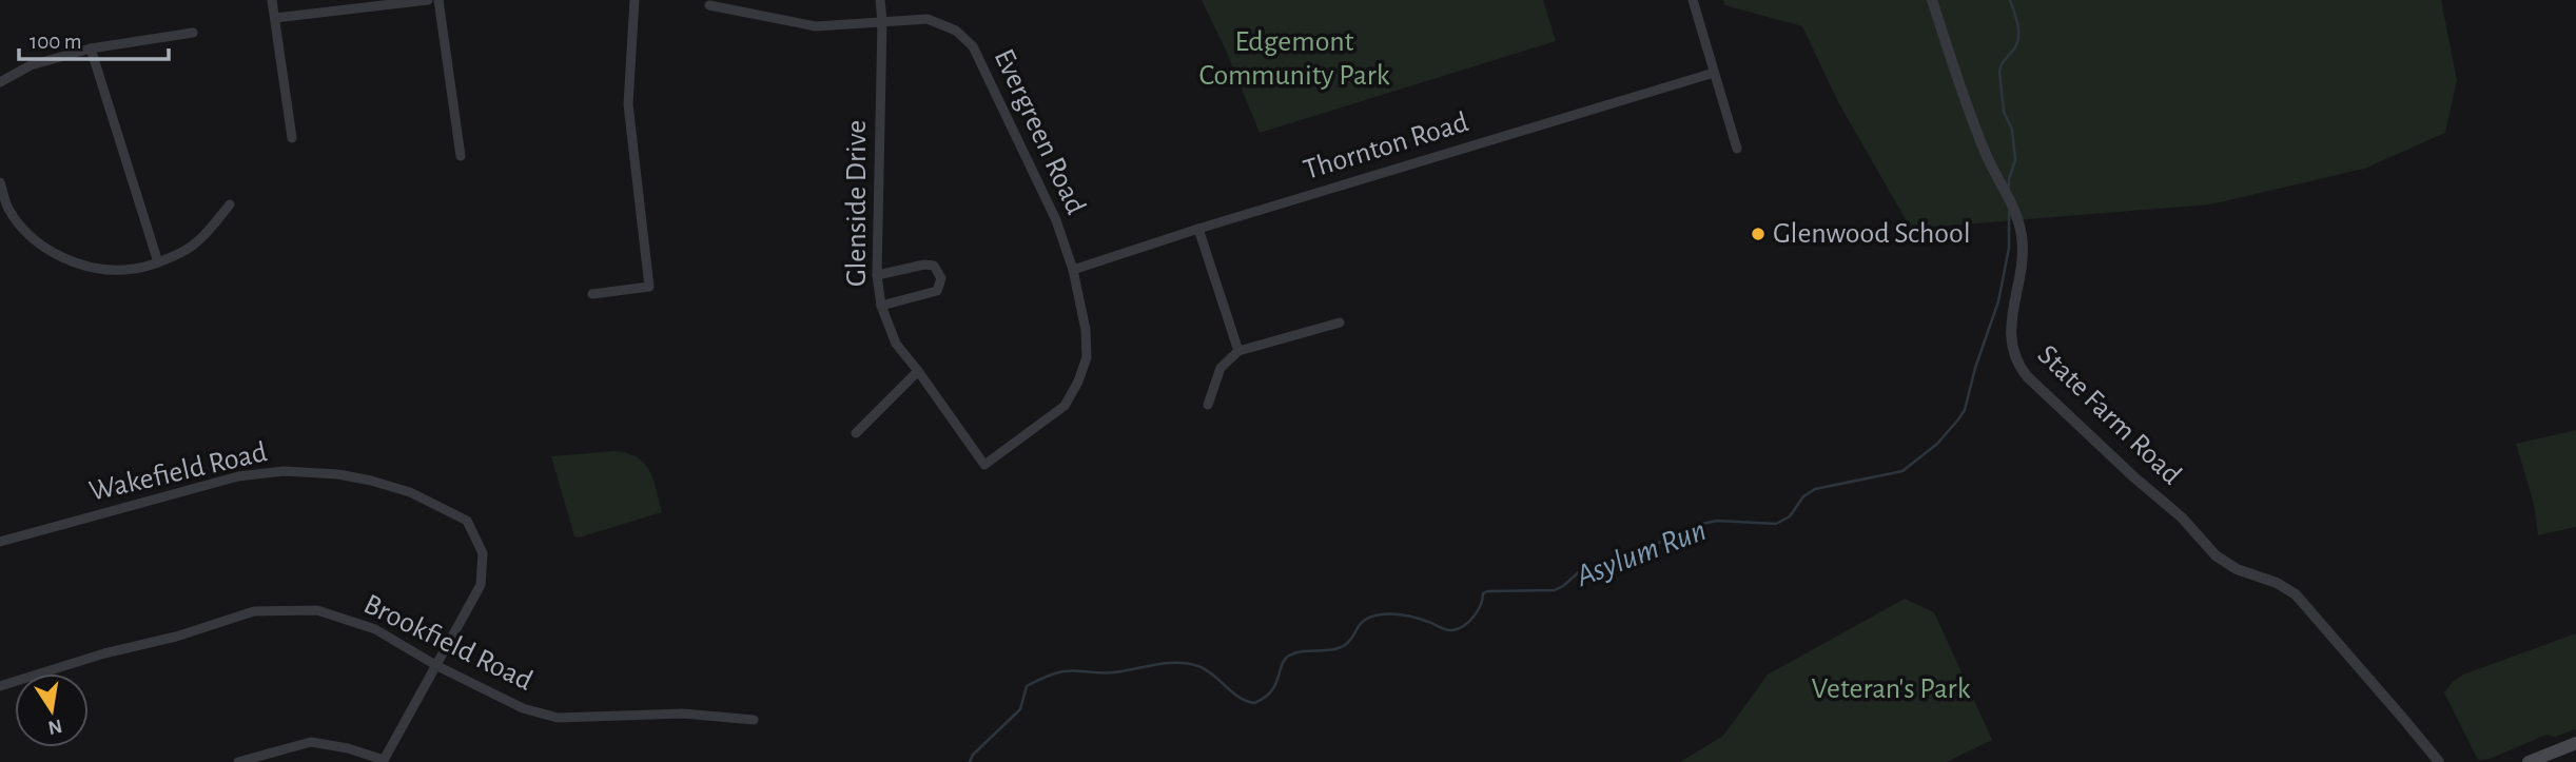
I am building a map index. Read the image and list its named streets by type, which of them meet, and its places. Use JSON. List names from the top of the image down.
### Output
{
  "streets": {
    "street": [
      "Evergreen Road",
      "Thornton Road",
      "Glenside Drive",
      "State Farm Road",
      "Wakefield Road",
      "Brookfield Road"
    ]
  },
  "crossings": [
    ["Evergreen Road", "Thornton Road"],
    ["Evergreen Road", "Glenside Drive"],
    ["Wakefield Road", "Brookfield Road"]
  ],
  "water": ["Asylum Run"],
  "parks": ["Edgemont Community Park", "Veteran's Park"],
  "places": ["Glenwood School"],
  "scale_bar": "100 m",
  "north": "bottom"
}
